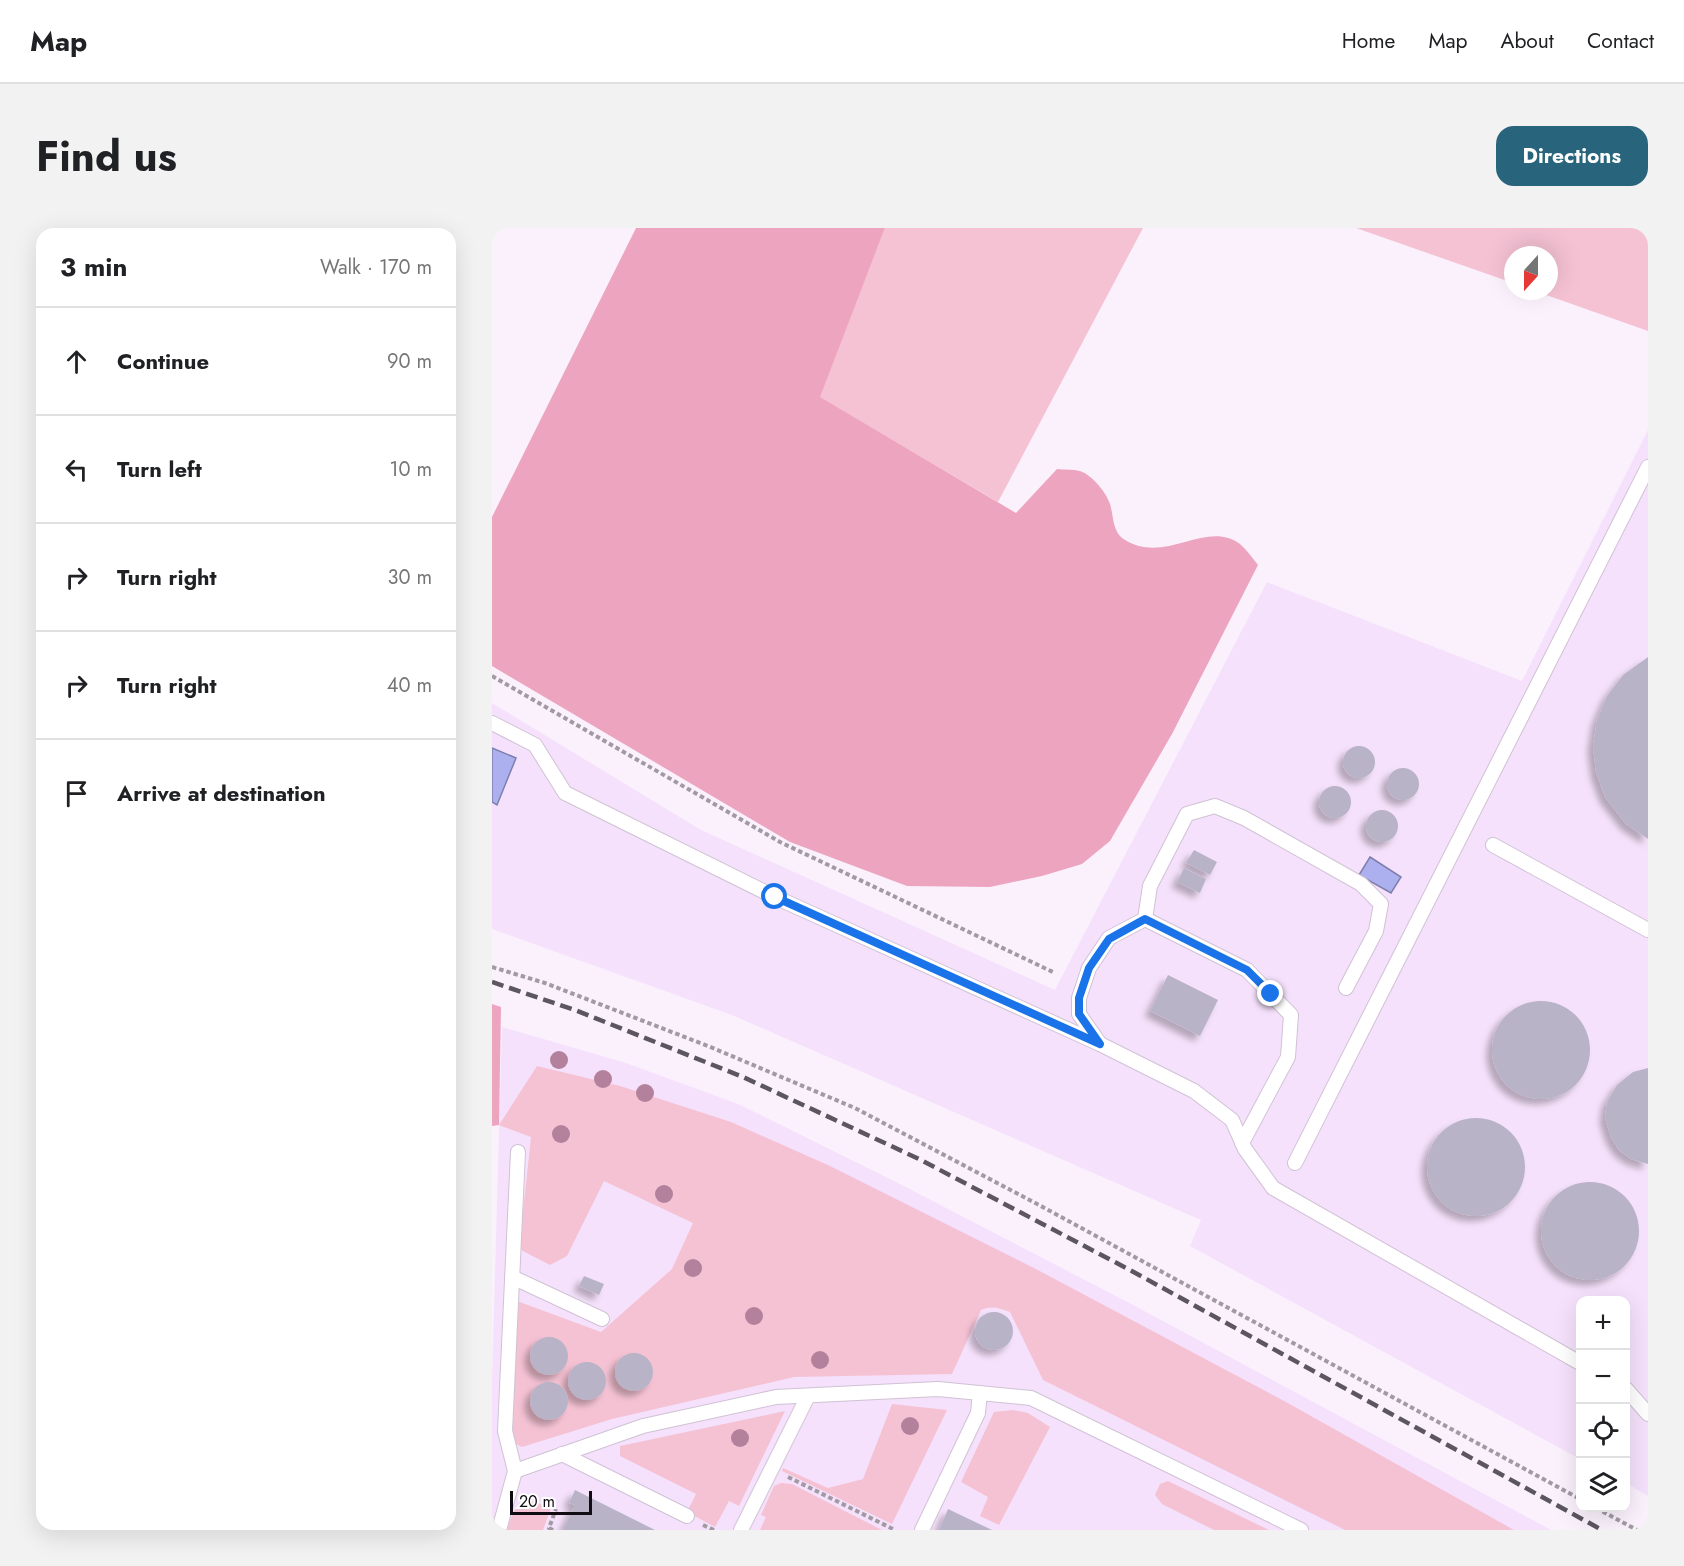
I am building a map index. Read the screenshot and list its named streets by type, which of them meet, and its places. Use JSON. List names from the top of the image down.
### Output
{
  "scale_bar": "20 m",
  "north": "bottom",
  "page": {
    "header": "Map",
    "nav": [
      "Home",
      "Map",
      "About",
      "Contact"
    ],
    "title": "Find us",
    "buttons": "Directions",
    "heading": ["3 min", "Walk · 170 m"],
    "list": [
      ["Continue", "90 m"],
      ["Turn left", "10 m"],
      ["Turn right", "30 m"],
      ["Turn right", "40 m"],
      "Arrive at destination"
    ],
    "map_buttons": ["+", "−"],
    "scale": "20 m"
  }
}
